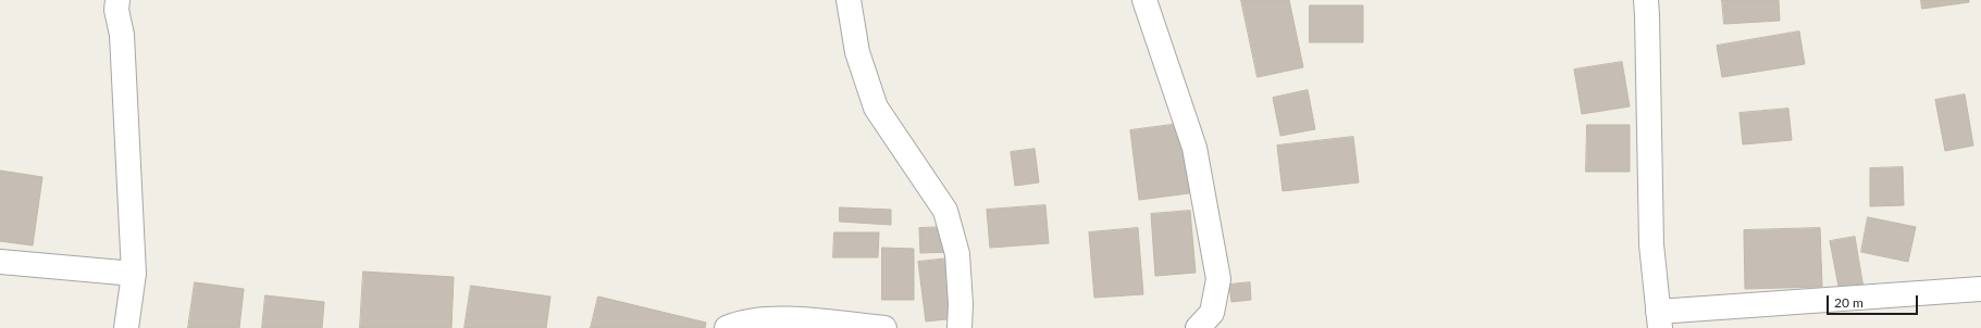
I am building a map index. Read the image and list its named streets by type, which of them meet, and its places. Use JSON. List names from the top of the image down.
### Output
{
  "scale_bar": "20 m"
}
